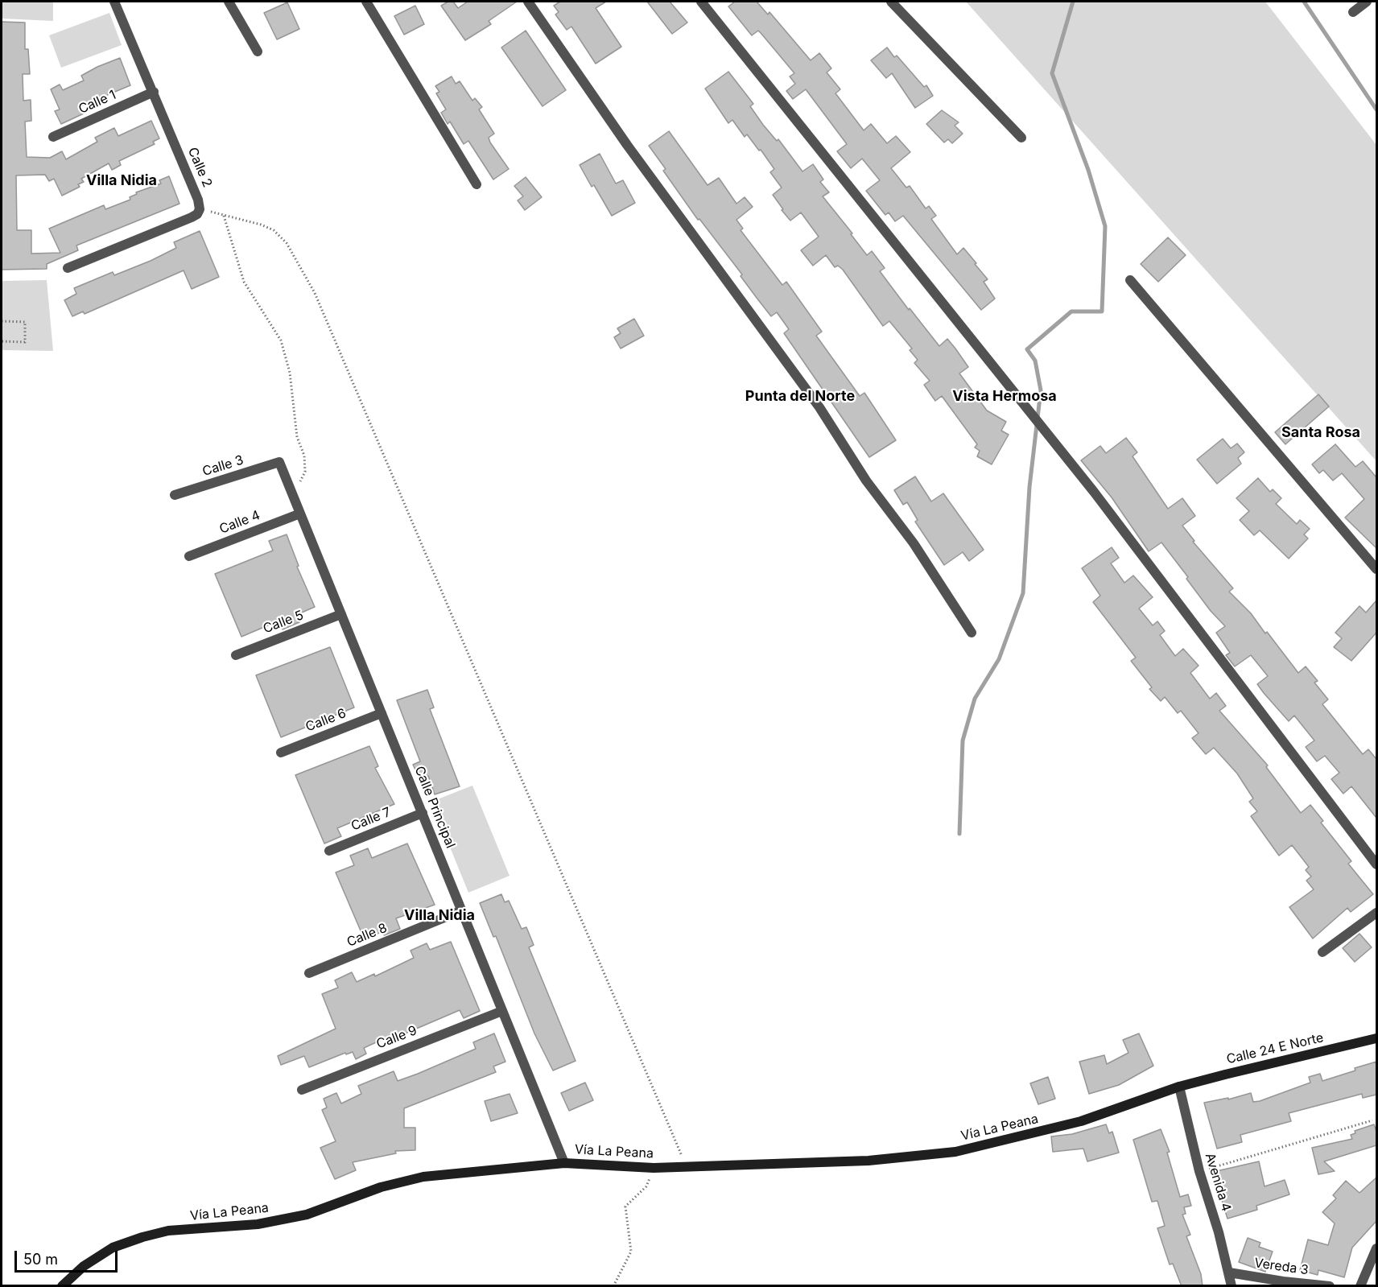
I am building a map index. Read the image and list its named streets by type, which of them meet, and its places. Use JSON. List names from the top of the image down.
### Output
{
  "streets": {
    "street": [
      "Calle 1",
      "Calle 2",
      "Calle 3",
      "Calle 4",
      "Calle 5",
      "Calle 6",
      "Calle Principal",
      "Calle 7",
      "Calle 8",
      "Calle 9",
      "Calle 24 E Norte",
      "Vía La Peana",
      "Avenida 4",
      "Vereda 3"
    ]
  },
  "crossings": [
    ["Calle 1", "Calle 2"],
    ["Calle 3", "Calle Principal"],
    ["Calle 4", "Calle Principal"],
    ["Calle 5", "Calle Principal"],
    ["Calle 6", "Calle Principal"],
    ["Calle Principal", "Calle 7"],
    ["Calle Principal", "Calle 8"],
    ["Calle Principal", "Calle 9"],
    ["Calle Principal", "Vía La Peana"],
    ["Calle 24 E Norte", "Vía La Peana"],
    ["Calle 24 E Norte", "Avenida 4"],
    ["Vía La Peana", "Avenida 4"],
    ["Avenida 4", "Vereda 3"]
  ],
  "districts": [
    "Villa Nidia",
    "Punta del Norte",
    "Vista Hermosa",
    "Santa Rosa",
    "Villa Nidia"
  ],
  "scale_bar": "50 m"
}
